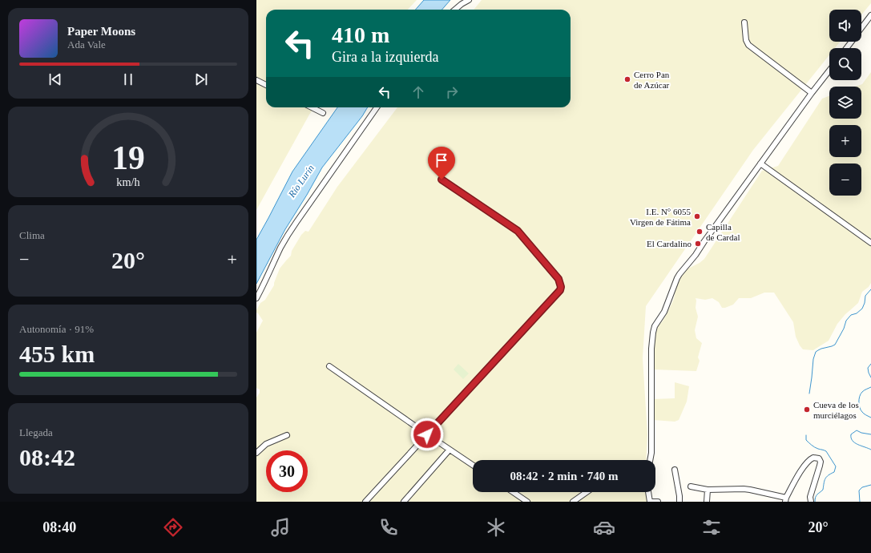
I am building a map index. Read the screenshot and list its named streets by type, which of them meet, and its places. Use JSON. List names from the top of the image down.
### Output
{
  "water": ["Río Lurín"],
  "places": [
    "Cerro Pan de Azúcar",
    "I.E. N° 6055 Virgen de Fátima",
    "Capilla de Cardal",
    "El Cardalino",
    "Cueva de los murciélagos"
  ],
  "page": {
    "map_buttons": ["+", "−"],
    "turn": ["410 m", "Gira a la izquierda"],
    "song": ["Paper Moons", "Ada Vale"],
    "tile": [
      "Clima",
      ["Autonomía · 91%", "455 km"],
      ["Llegada", "08:42"]
    ],
    "heat": ["−", "20°", "+"],
    "limit": "30",
    "trip": "08:42 · 2 min · 740 m",
    "tabs": ["08:40", "20°"],
    "gauge": ["19", "km/h"]
  }
}
